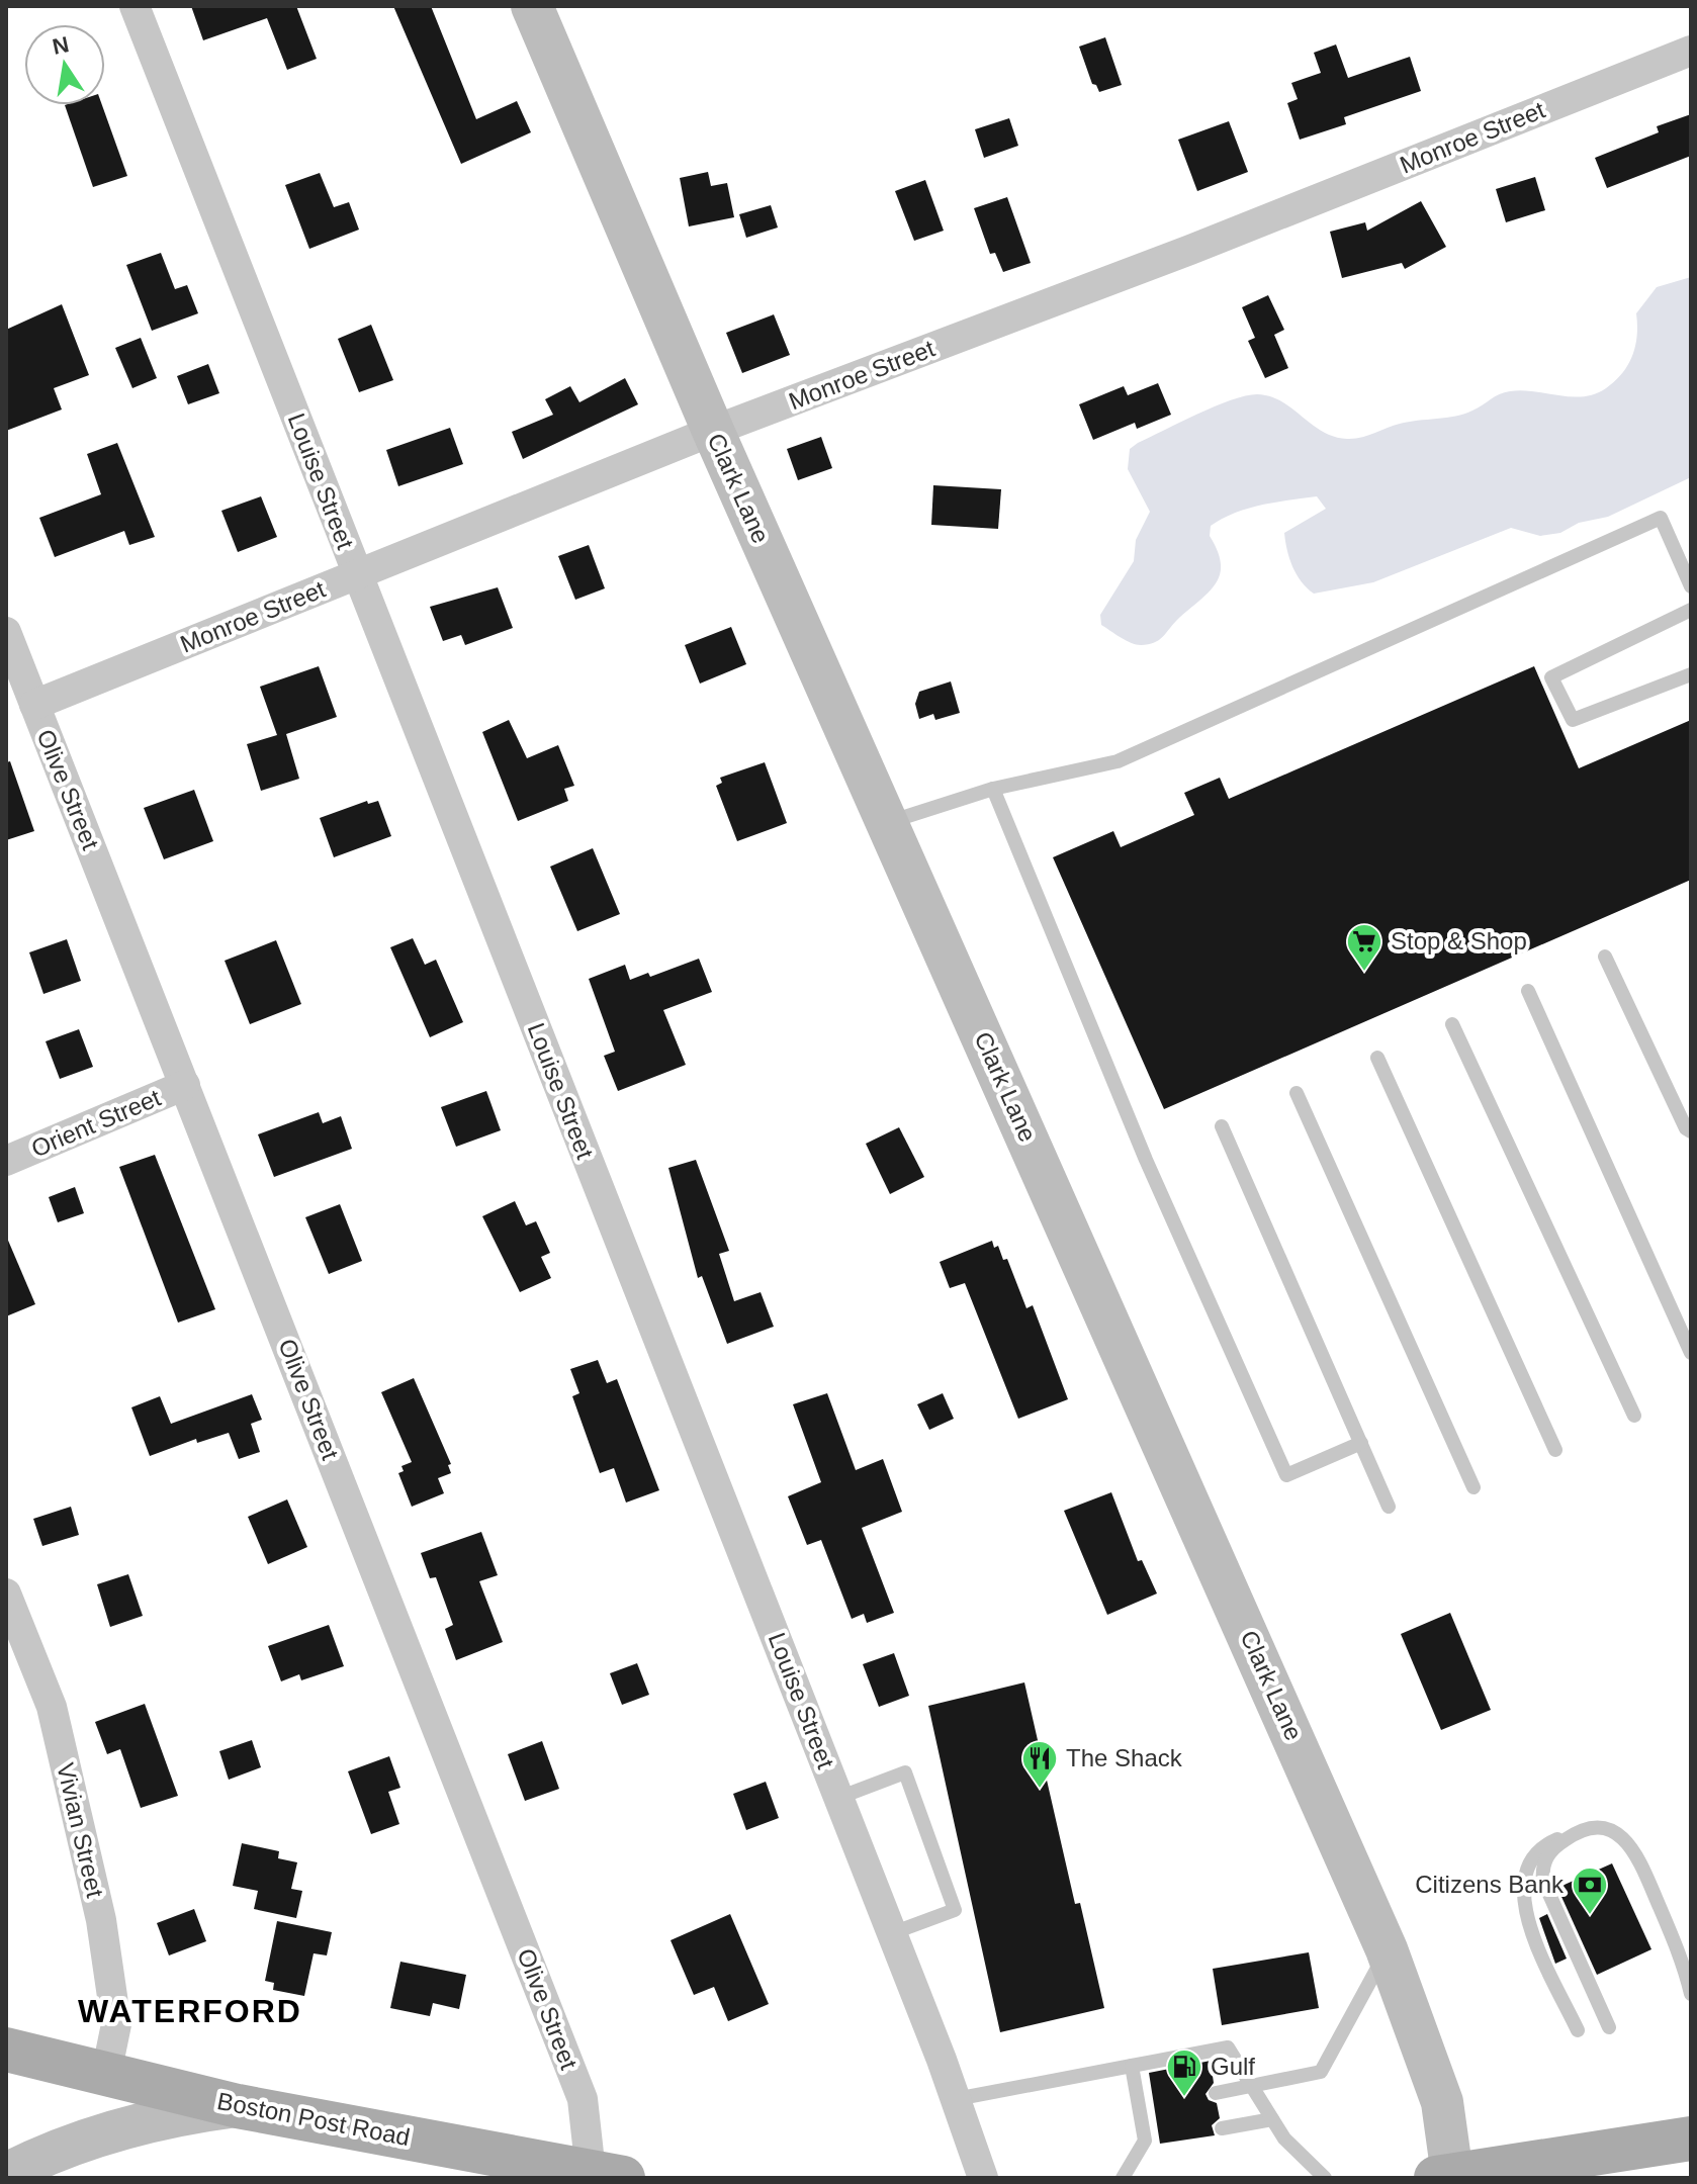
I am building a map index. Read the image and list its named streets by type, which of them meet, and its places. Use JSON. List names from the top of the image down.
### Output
{
  "streets": {
    "main road": ["Clark Lane", "Boston Post Road"],
    "street": [
      "Monroe Street",
      "Louise Street",
      "Olive Street",
      "Orient Street",
      "Vivian Street"
    ]
  },
  "crossings": [
    ["Monroe Street", "Louise Street"],
    ["Monroe Street", "Clark Lane"],
    ["Monroe Street", "Olive Street"],
    ["Olive Street", "Orient Street"],
    ["Olive Street", "Boston Post Road"],
    ["Vivian Street", "Boston Post Road"]
  ],
  "districts": ["WATERFORD"],
  "places": {
    "supermarket": ["Stop & Shop"],
    "restaurant": ["The Shack"],
    "bank": ["Citizens Bank"],
    "fuel station": ["Gulf"]
  },
  "north": "top"
}
